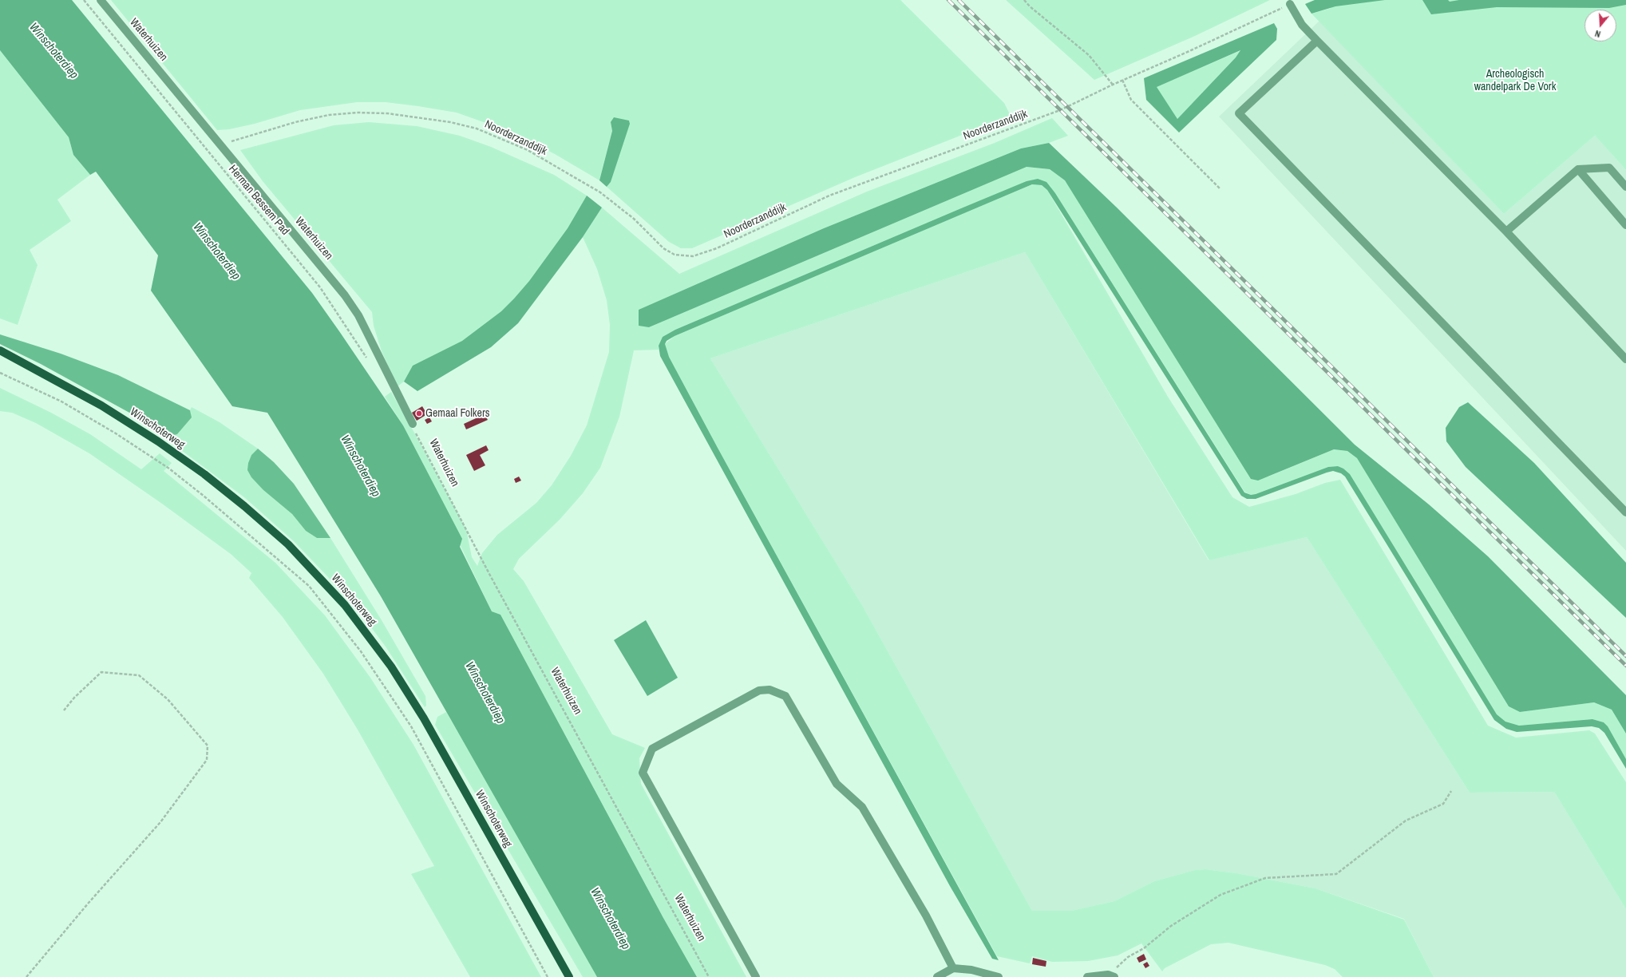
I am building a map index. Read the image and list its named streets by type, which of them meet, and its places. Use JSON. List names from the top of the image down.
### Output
{
  "streets": {
    "main road": ["Winschoterweg"],
    "street": ["Waterhuizen"],
    "path": ["Noorderzanddijk", "Herman Bessem Pad"]
  },
  "crossings": [
    ["Waterhuizen", "Noorderzanddijk"]
  ],
  "water": ["Winschoterdiep"],
  "parks": ["Archeologisch wandelpark De Vork"],
  "places": ["Gemaal Folkers"],
  "north": "bottom"
}
